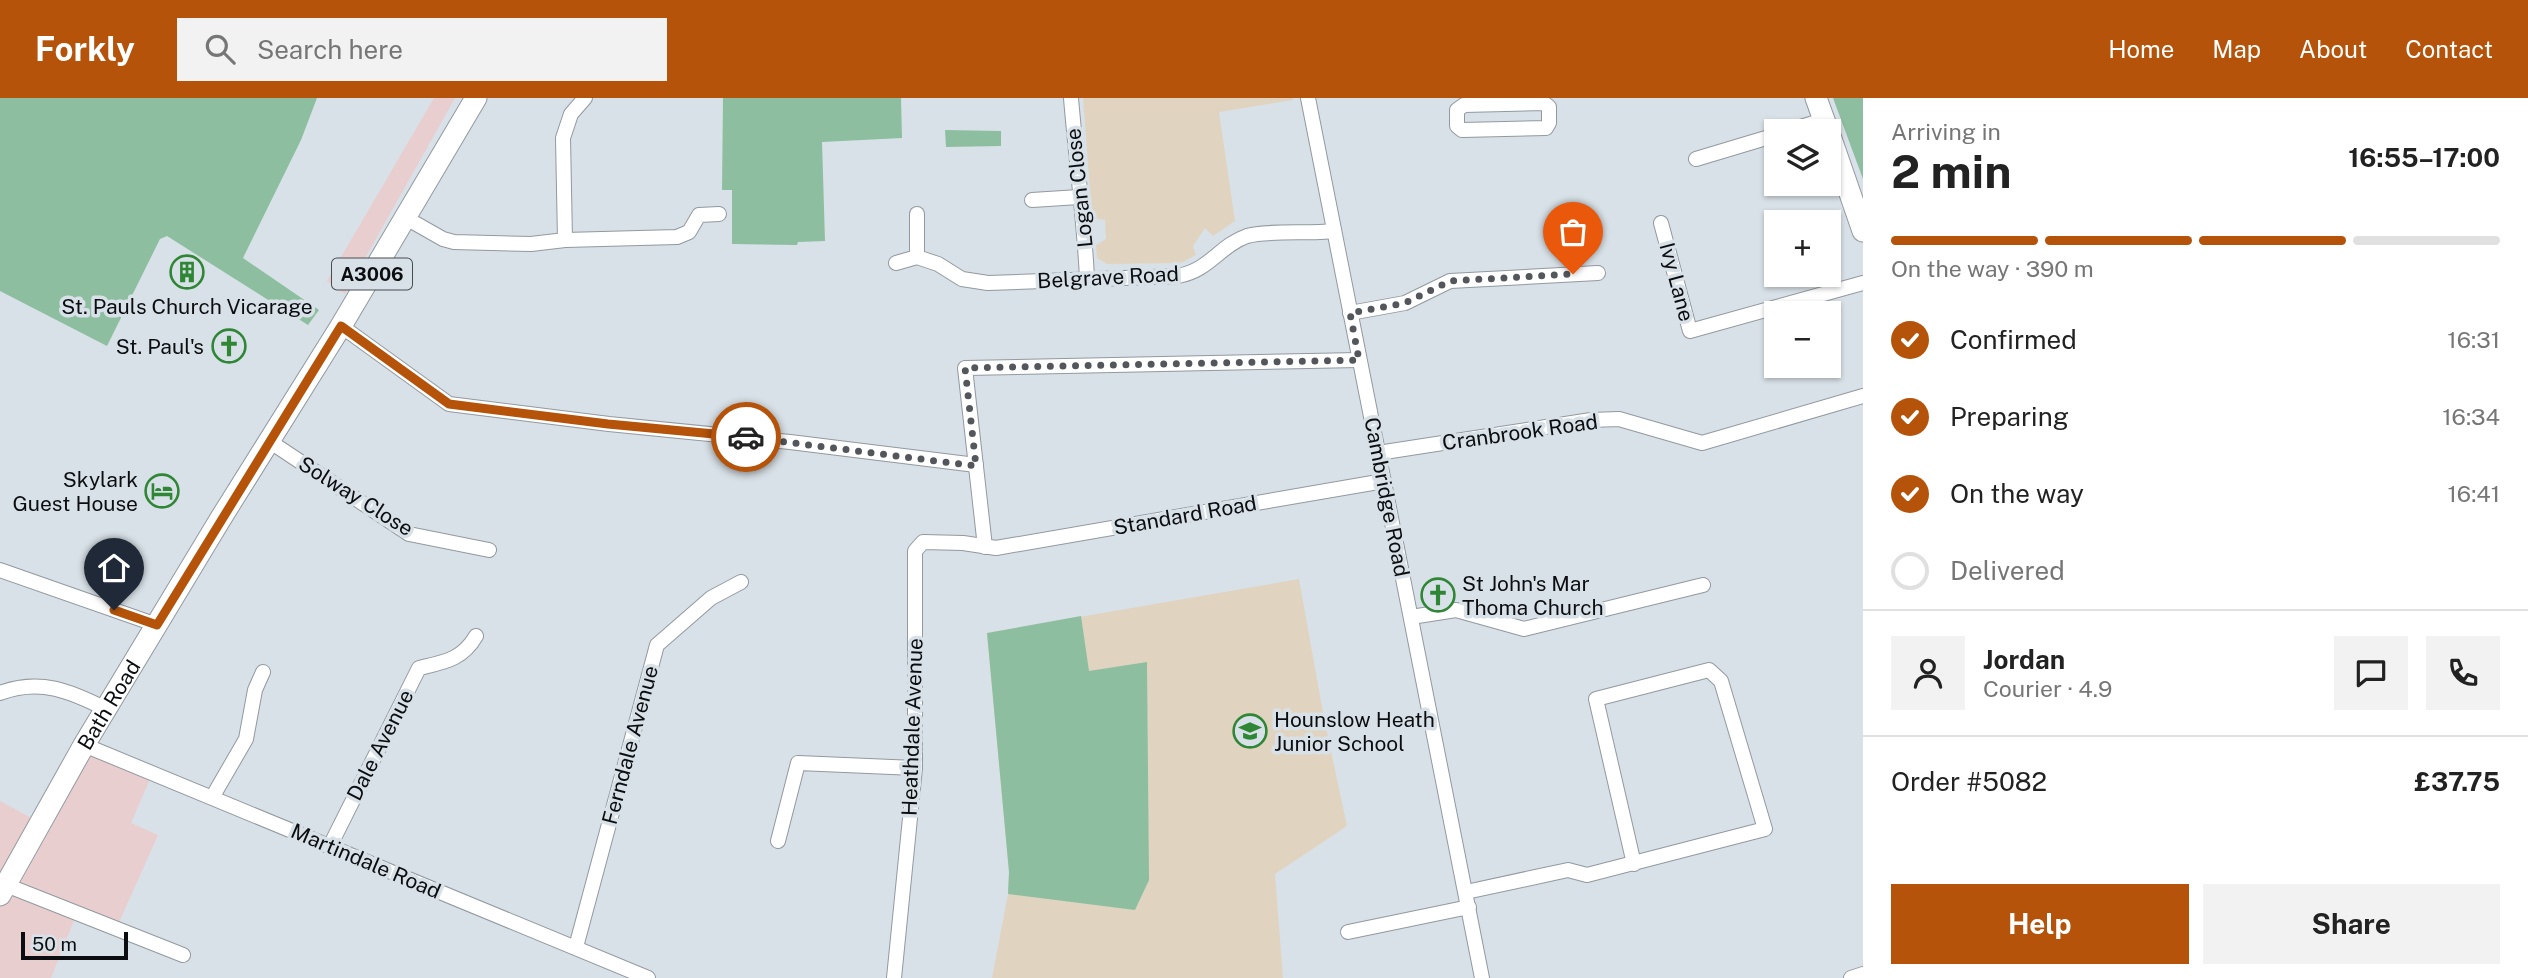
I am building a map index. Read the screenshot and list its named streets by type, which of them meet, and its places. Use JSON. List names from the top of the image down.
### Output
{
  "streets": {
    "main road": ["A3006", "Bath Road"],
    "street": [
      "Logan Close",
      "Belgrave Road",
      "Ivy Lane",
      "Cranbrook Road",
      "Solway Close",
      "Cambridge Road",
      "Standard Road",
      "Heathdale Avenue",
      "Dale Avenue",
      "Ferndale Avenue",
      "Martindale Road"
    ]
  },
  "crossings": [
    ["Logan Close", "Belgrave Road"],
    ["Belgrave Road", "Cambridge Road"],
    ["Cranbrook Road", "Cambridge Road"],
    ["Solway Close", "Bath Road"],
    ["Cambridge Road", "Standard Road"],
    ["Standard Road", "Heathdale Avenue"],
    ["Bath Road", "Martindale Road"],
    ["Dale Avenue", "Martindale Road"],
    ["Ferndale Avenue", "Martindale Road"]
  ],
  "places": {
    "building": ["St. Pauls Church Vicarage"],
    "church": ["St. Paul's", "St John's Mar Thoma Church"],
    "hotel": ["Skylark Guest House"],
    "school or university": ["Hounslow Heath Junior School"]
  },
  "scale_bar": "50 m",
  "page": {
    "header": "Forkly",
    "search": "Search here",
    "nav": [
      "Home",
      "Map",
      "About",
      "Contact"
    ],
    "heading": ["2 min", "Arriving in", "16:55–17:00"],
    "panel": [
      "Jordan",
      "Courier · 4.9",
      "Order #5082",
      "£37.75"
    ],
    "map_buttons": ["+", "−"],
    "bar": "On the way · 390 m",
    "list": [
      ["Confirmed", "16:31"],
      ["Preparing", "16:34"],
      ["On the way", "16:41"],
      "Delivered"
    ],
    "buttons": ["Help", "Share"],
    "scale": "50 m"
  }
}
